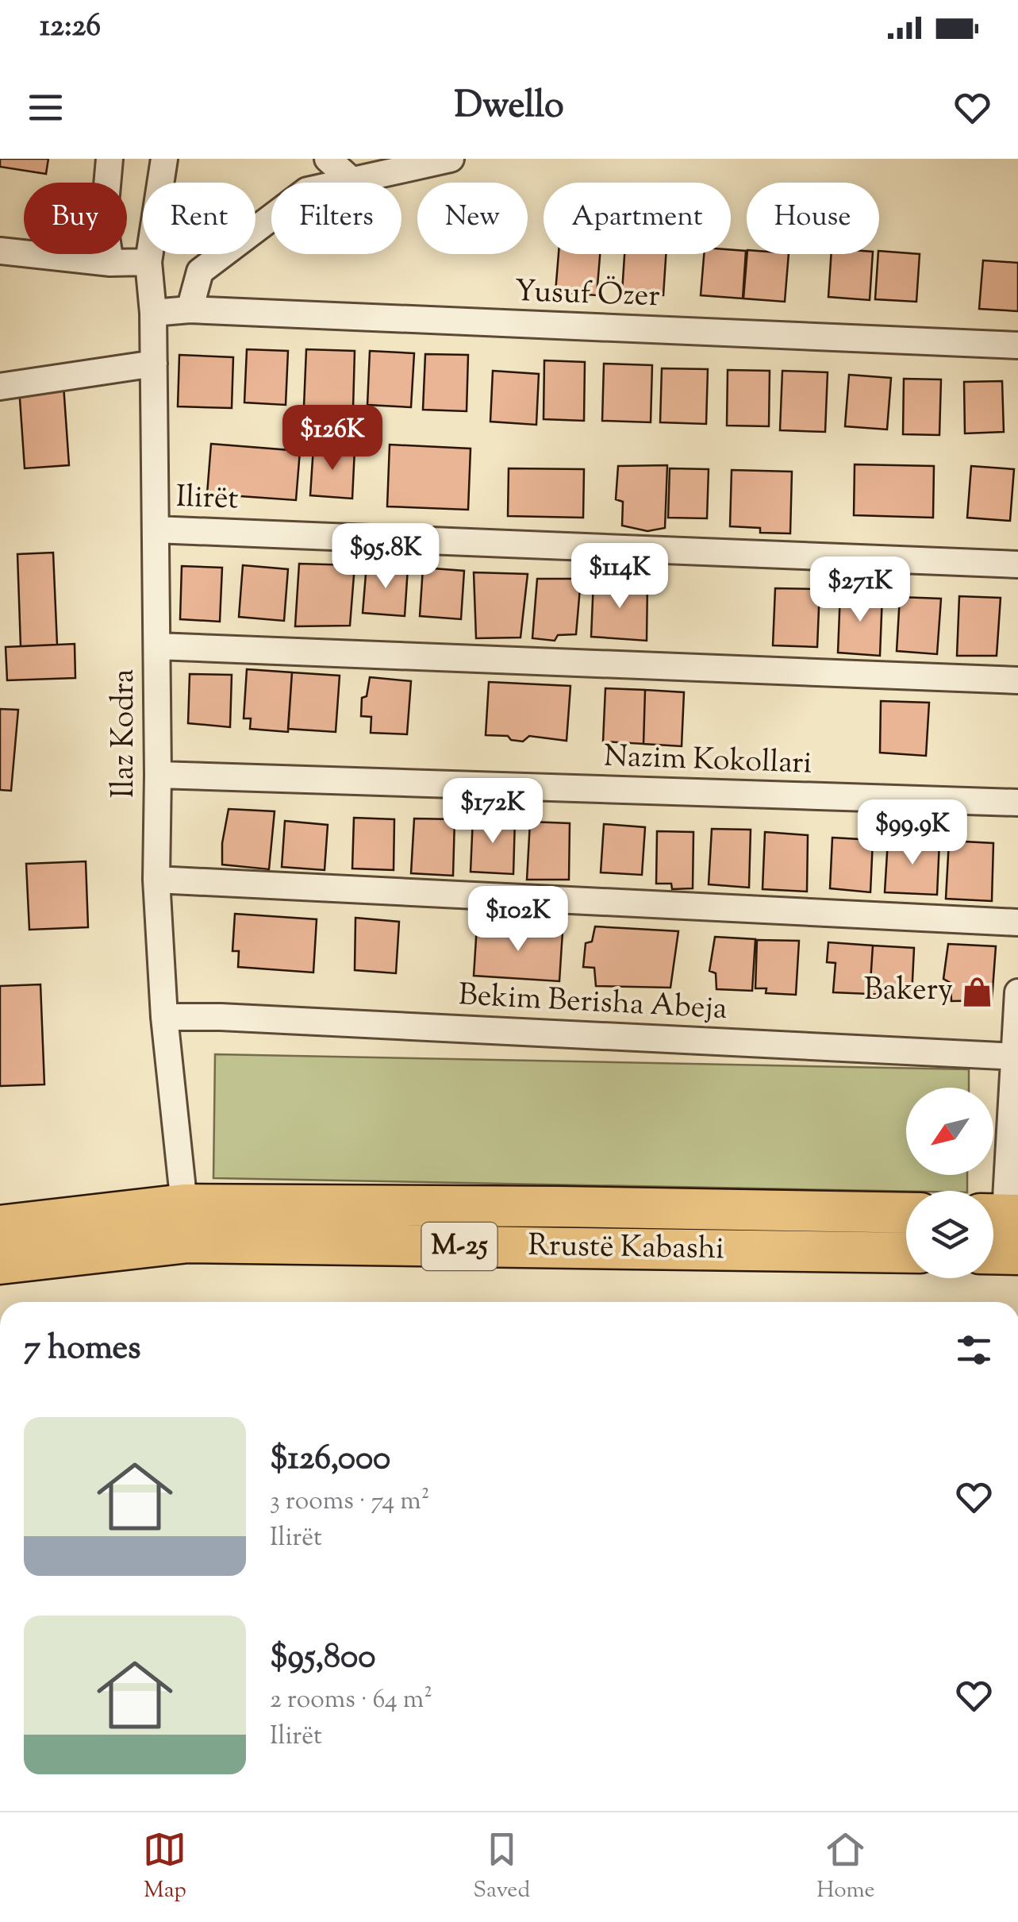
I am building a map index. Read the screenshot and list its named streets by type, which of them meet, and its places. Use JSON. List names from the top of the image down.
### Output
{
  "streets": {
    "main road": ["M-25", "Rrustë Kabashi"],
    "street": [
      "Yusuf Özer",
      "Ilirët",
      "Ilaz Kodra",
      "Nazim Kokollari",
      "Bekim Berisha Abeja"
    ]
  },
  "crossings": [
    ["Yusuf Özer", "Ilaz Kodra"],
    ["Ilirët", "Ilaz Kodra"],
    ["Ilaz Kodra", "Nazim Kokollari"],
    ["Ilaz Kodra", "Bekim Berisha Abeja"],
    ["Ilaz Kodra", "Rrustë Kabashi"]
  ],
  "places": {
    "shop": ["Bakery"]
  },
  "north": "bottom left",
  "page": {
    "status": "12:26",
    "header": "Dwello",
    "chip": [
      "Buy",
      "Rent",
      "Filters",
      "New",
      "Apartment",
      "House"
    ],
    "price": [
      "$126K",
      "$95.8K",
      "$114K",
      "$271K",
      "$172K",
      "$99.9K",
      "$102K"
    ],
    "heading": "7 homes",
    "list": [
      {
        "name": "$126,000",
        "note": "3 rooms · 74 m² · Ilirët"
      },
      {
        "name": "$95,800",
        "note": "2 rooms · 64 m² · Ilirët"
      }
    ],
    "tabs": ["Map", "Saved", "Home"]
  }
}
